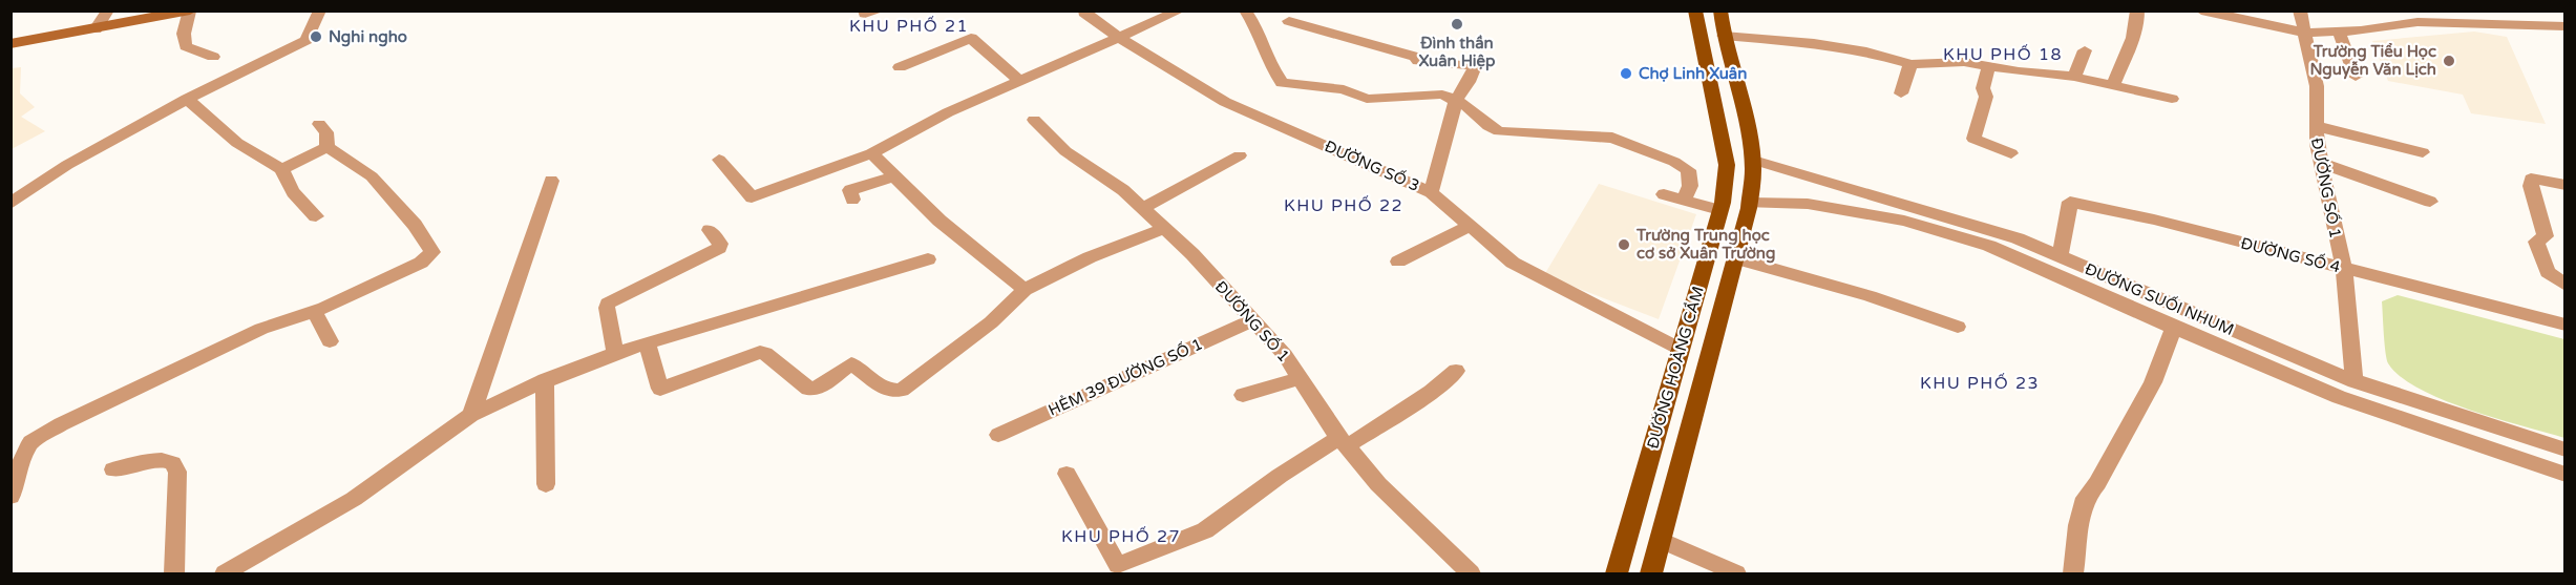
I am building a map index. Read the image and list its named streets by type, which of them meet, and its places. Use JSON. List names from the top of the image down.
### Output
{
  "streets": {
    "main road": ["ĐƯỜNG HOÀNG CẦM"],
    "street": [
      "ĐƯỜNG SỐ 3",
      "ĐƯỜNG SỐ 1",
      "ĐƯỜNG SỐ 4",
      "ĐƯỜNG SUỐI NHUM",
      "HẺM 39 ĐƯỜNG SỐ 1"
    ]
  },
  "crossings": [
    ["ĐƯỜNG SỐ 3", "ĐƯỜNG HOÀNG CẦM"],
    ["ĐƯỜNG SỐ 1", "ĐƯỜNG SỐ 4"],
    ["ĐƯỜNG SỐ 1", "ĐƯỜNG SUỐI NHUM"],
    ["ĐƯỜNG SỐ 1", "HẺM 39 ĐƯỜNG SỐ 1"],
    ["ĐƯỜNG SỐ 4", "ĐƯỜNG SUỐI NHUM"],
    ["ĐƯỜNG SUỐI NHUM", "ĐƯỜNG HOÀNG CẦM"]
  ],
  "districts": [
    "KHU PHỐ 21",
    "KHU PHỐ 18",
    "KHU PHỐ 22",
    "KHU PHỐ 23",
    "KHU PHỐ 27"
  ],
  "places": [
    "Đình thần Xuân Hiệp",
    "Nghi ngho",
    "Trường Tiểu Học Nguyễn Văn Lịch",
    "Chợ Linh Xuân",
    "Trường Trung học cơ sở Xuân Trường"
  ]
}
